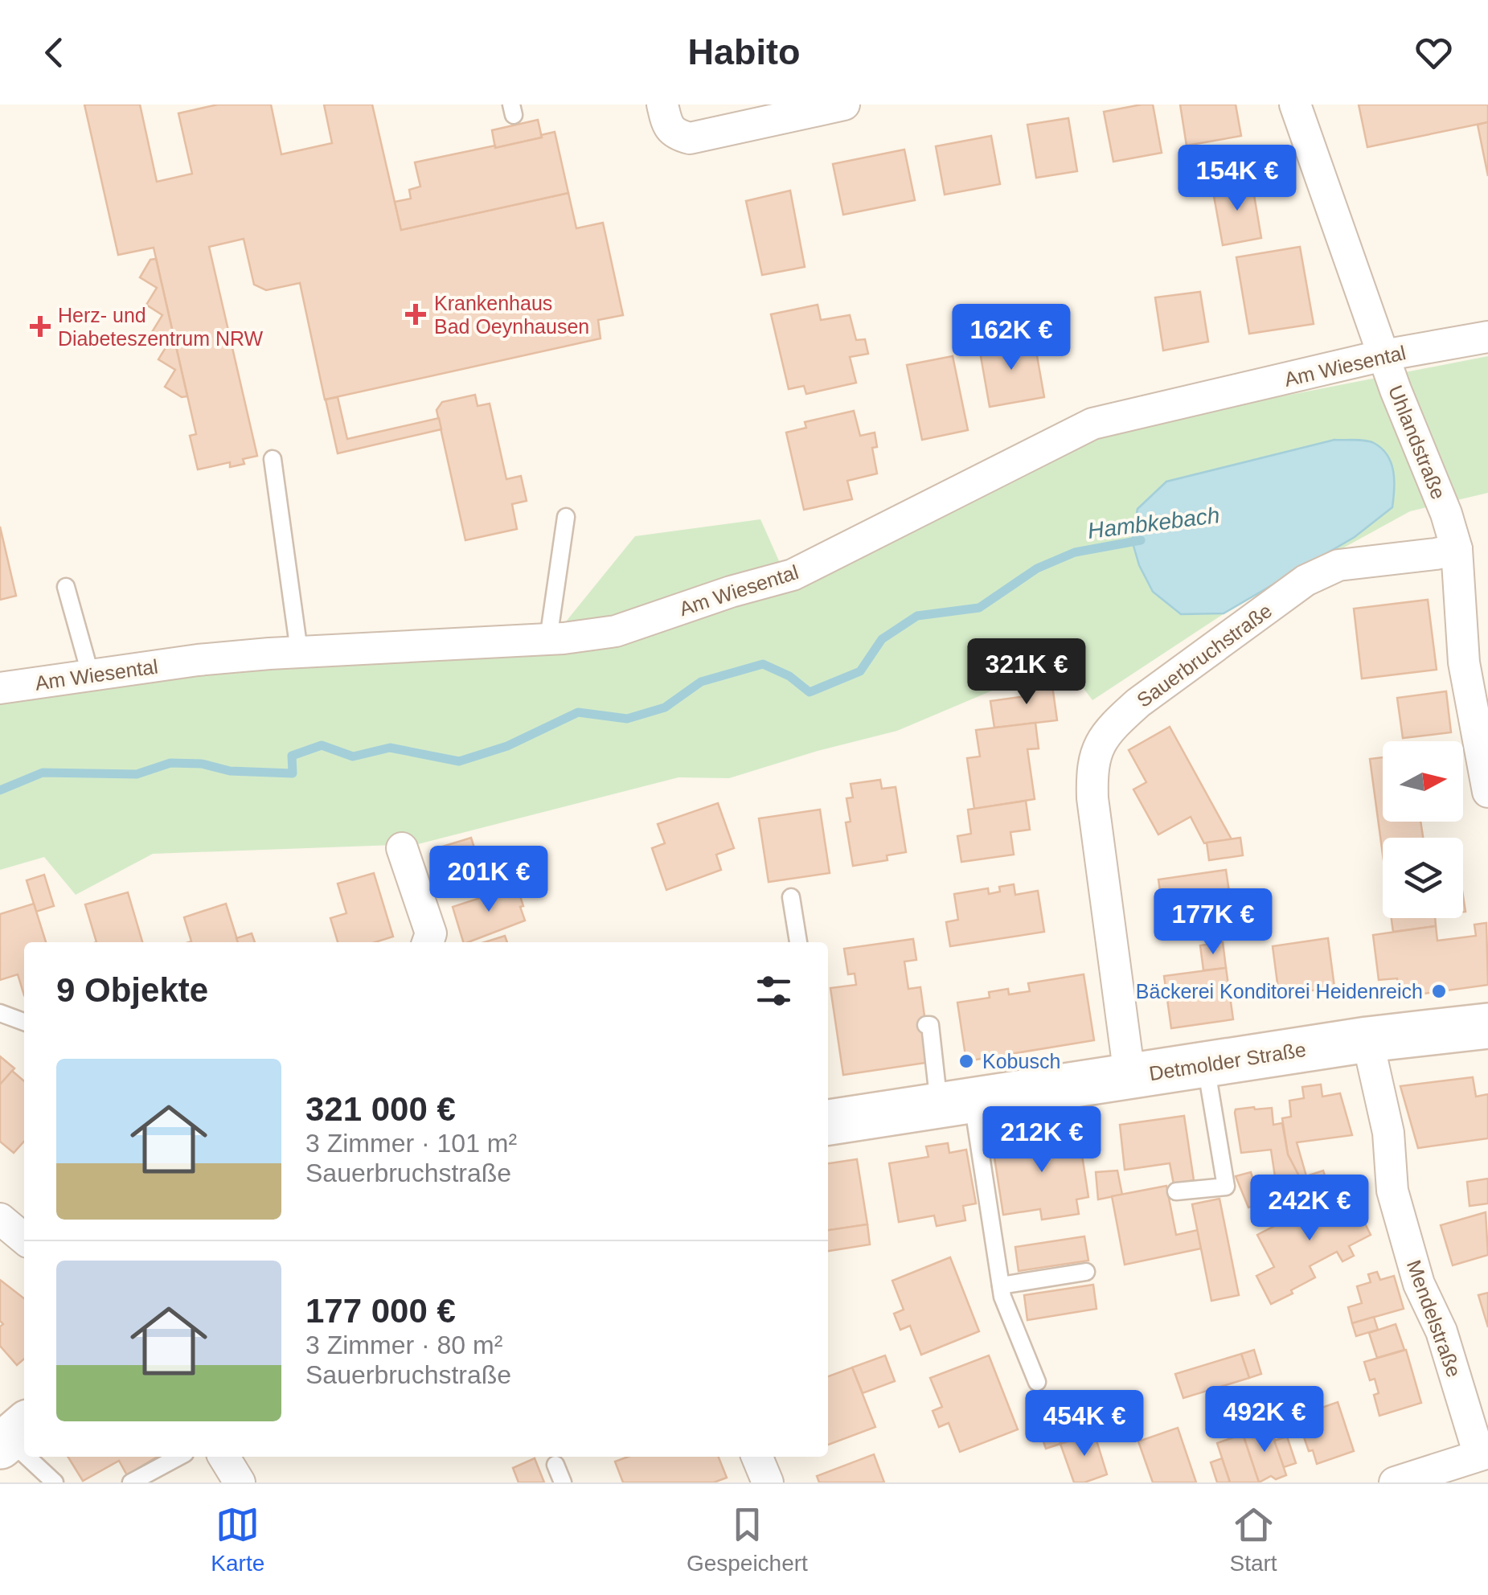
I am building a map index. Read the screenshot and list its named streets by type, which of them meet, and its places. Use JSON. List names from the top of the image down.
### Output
{
  "streets": {
    "main road": ["Detmolder Straße"],
    "street": [
      "Am Wiesental",
      "Uhlandstraße",
      "Sauerbruchstraße",
      "Mendelstraße"
    ]
  },
  "crossings": [
    ["Am Wiesental", "Uhlandstraße"],
    ["Uhlandstraße", "Sauerbruchstraße"],
    ["Sauerbruchstraße", "Detmolder Straße"],
    ["Detmolder Straße", "Mendelstraße"]
  ],
  "water": ["Hambkebach"],
  "places": {
    "health": ["Krankenhaus Bad Oeynhausen", "Herz- und Diabeteszentrum NRW"],
    "other": ["Bäckerei Konditorei Heidenreich", "Kobusch"]
  },
  "north": "right",
  "page": {
    "header": "Habito",
    "price": [
      "154K €",
      "162K €",
      "321K €",
      "201K €",
      "177K €",
      "212K €",
      "242K €",
      "492K €",
      "454K €"
    ],
    "heading": "9 Objekte",
    "list": [
      {
        "name": "321 000 €",
        "note": "3 Zimmer · 101 m² · Sauerbruchstraße"
      },
      {
        "name": "177 000 €",
        "note": "3 Zimmer · 80 m² · Sauerbruchstraße"
      }
    ],
    "tabs": ["Karte", "Gespeichert", "Start"]
  }
}
